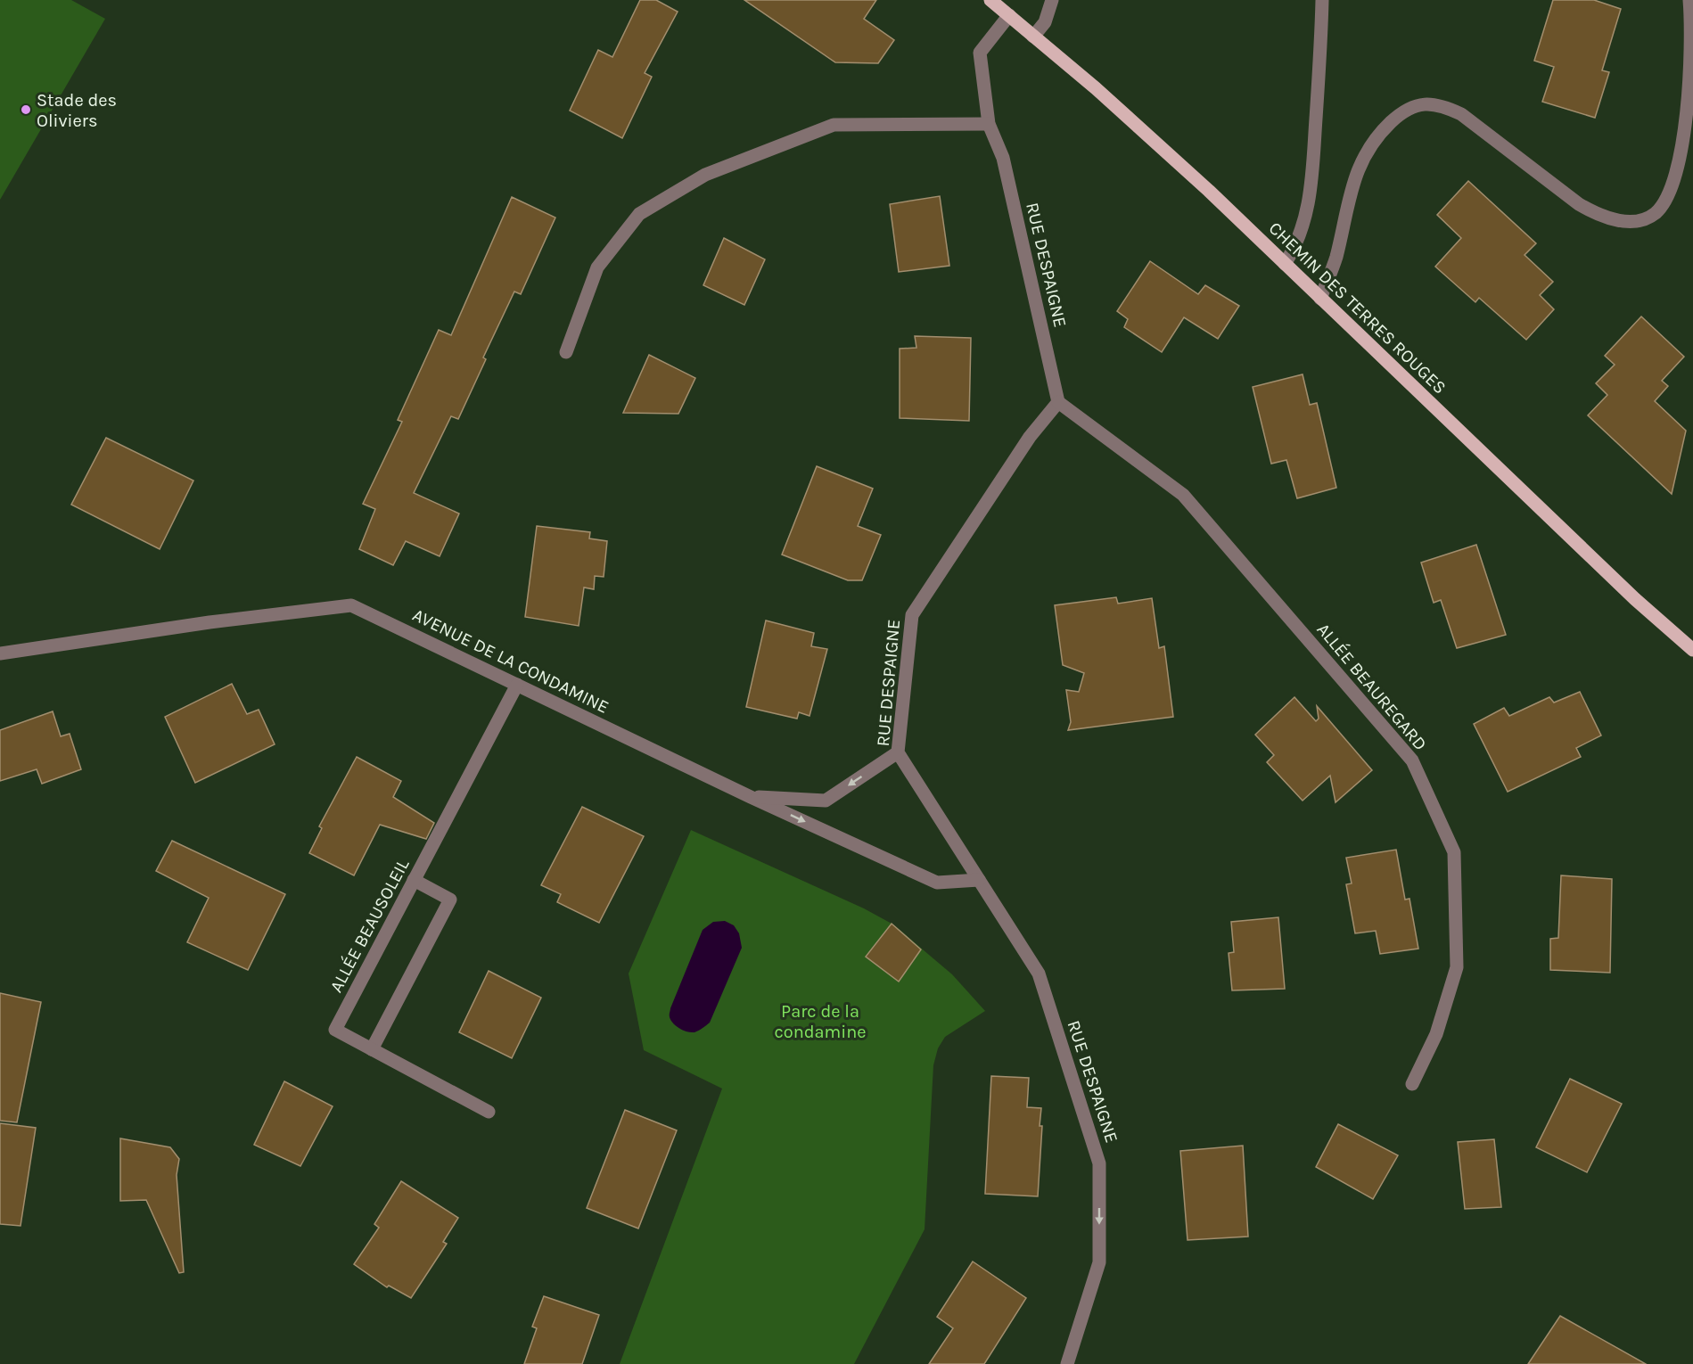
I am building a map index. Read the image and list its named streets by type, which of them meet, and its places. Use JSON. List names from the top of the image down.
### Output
{
  "streets": {
    "main road": ["CHEMIN DES TERRES ROUGES"],
    "street": [
      "RUE DESPAIGNE",
      "AVENUE DE LA CONDAMINE",
      "ALLÉE BEAUREGARD",
      "ALLÉE BEAUSOLEIL"
    ]
  },
  "crossings": [
    ["RUE DESPAIGNE", "CHEMIN DES TERRES ROUGES"],
    ["RUE DESPAIGNE", "AVENUE DE LA CONDAMINE"],
    ["RUE DESPAIGNE", "ALLÉE BEAUREGARD"],
    ["AVENUE DE LA CONDAMINE", "ALLÉE BEAUSOLEIL"]
  ],
  "parks": ["Parc de la condamine"],
  "places": ["Stade des Oliviers"]
}
